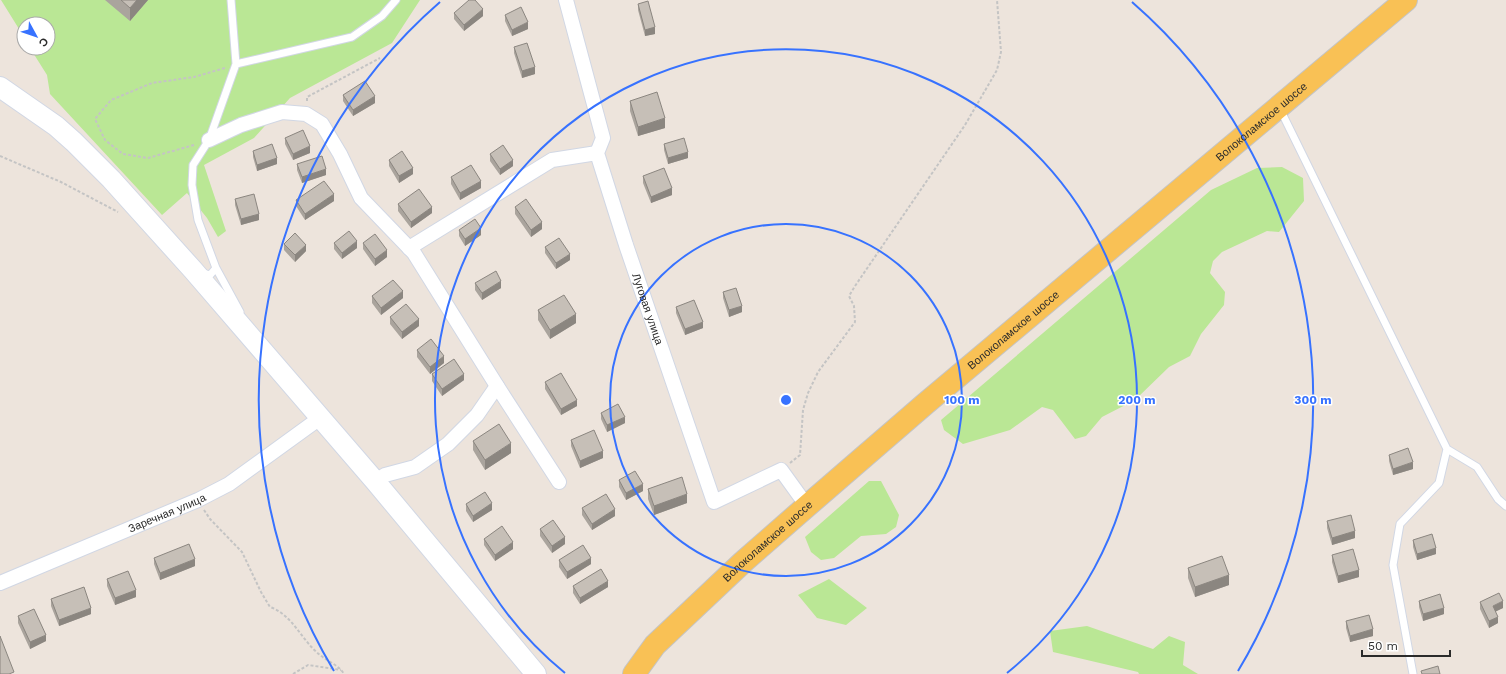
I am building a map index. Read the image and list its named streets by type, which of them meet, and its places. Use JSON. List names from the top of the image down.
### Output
{
  "streets": {
    "main road": ["Волоколамское шоссе"],
    "street": ["Луговая улица", "Заречная улица"]
  },
  "scale_bar": "50 m",
  "north": "bottom right",
  "rings": ["100 m", "200 m", "300 m"]
}
